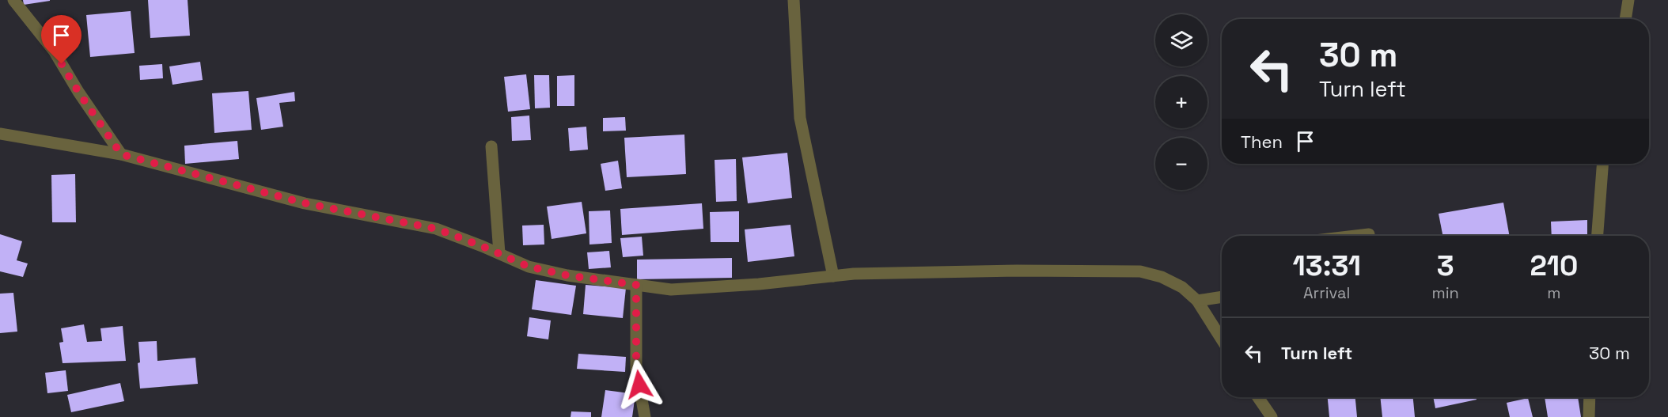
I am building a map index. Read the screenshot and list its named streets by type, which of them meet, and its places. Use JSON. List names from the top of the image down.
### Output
{
  "page": {
    "map_buttons": ["+", "−"],
    "turn": ["30 m", "Turn left"],
    "then": "Then",
    "eta": [
      "13:31",
      "Arrival",
      "3",
      "min",
      "210",
      "m"
    ],
    "list": [
      {
        "name": "Turn left",
        "value": "30 m"
      }
    ]
  }
}
